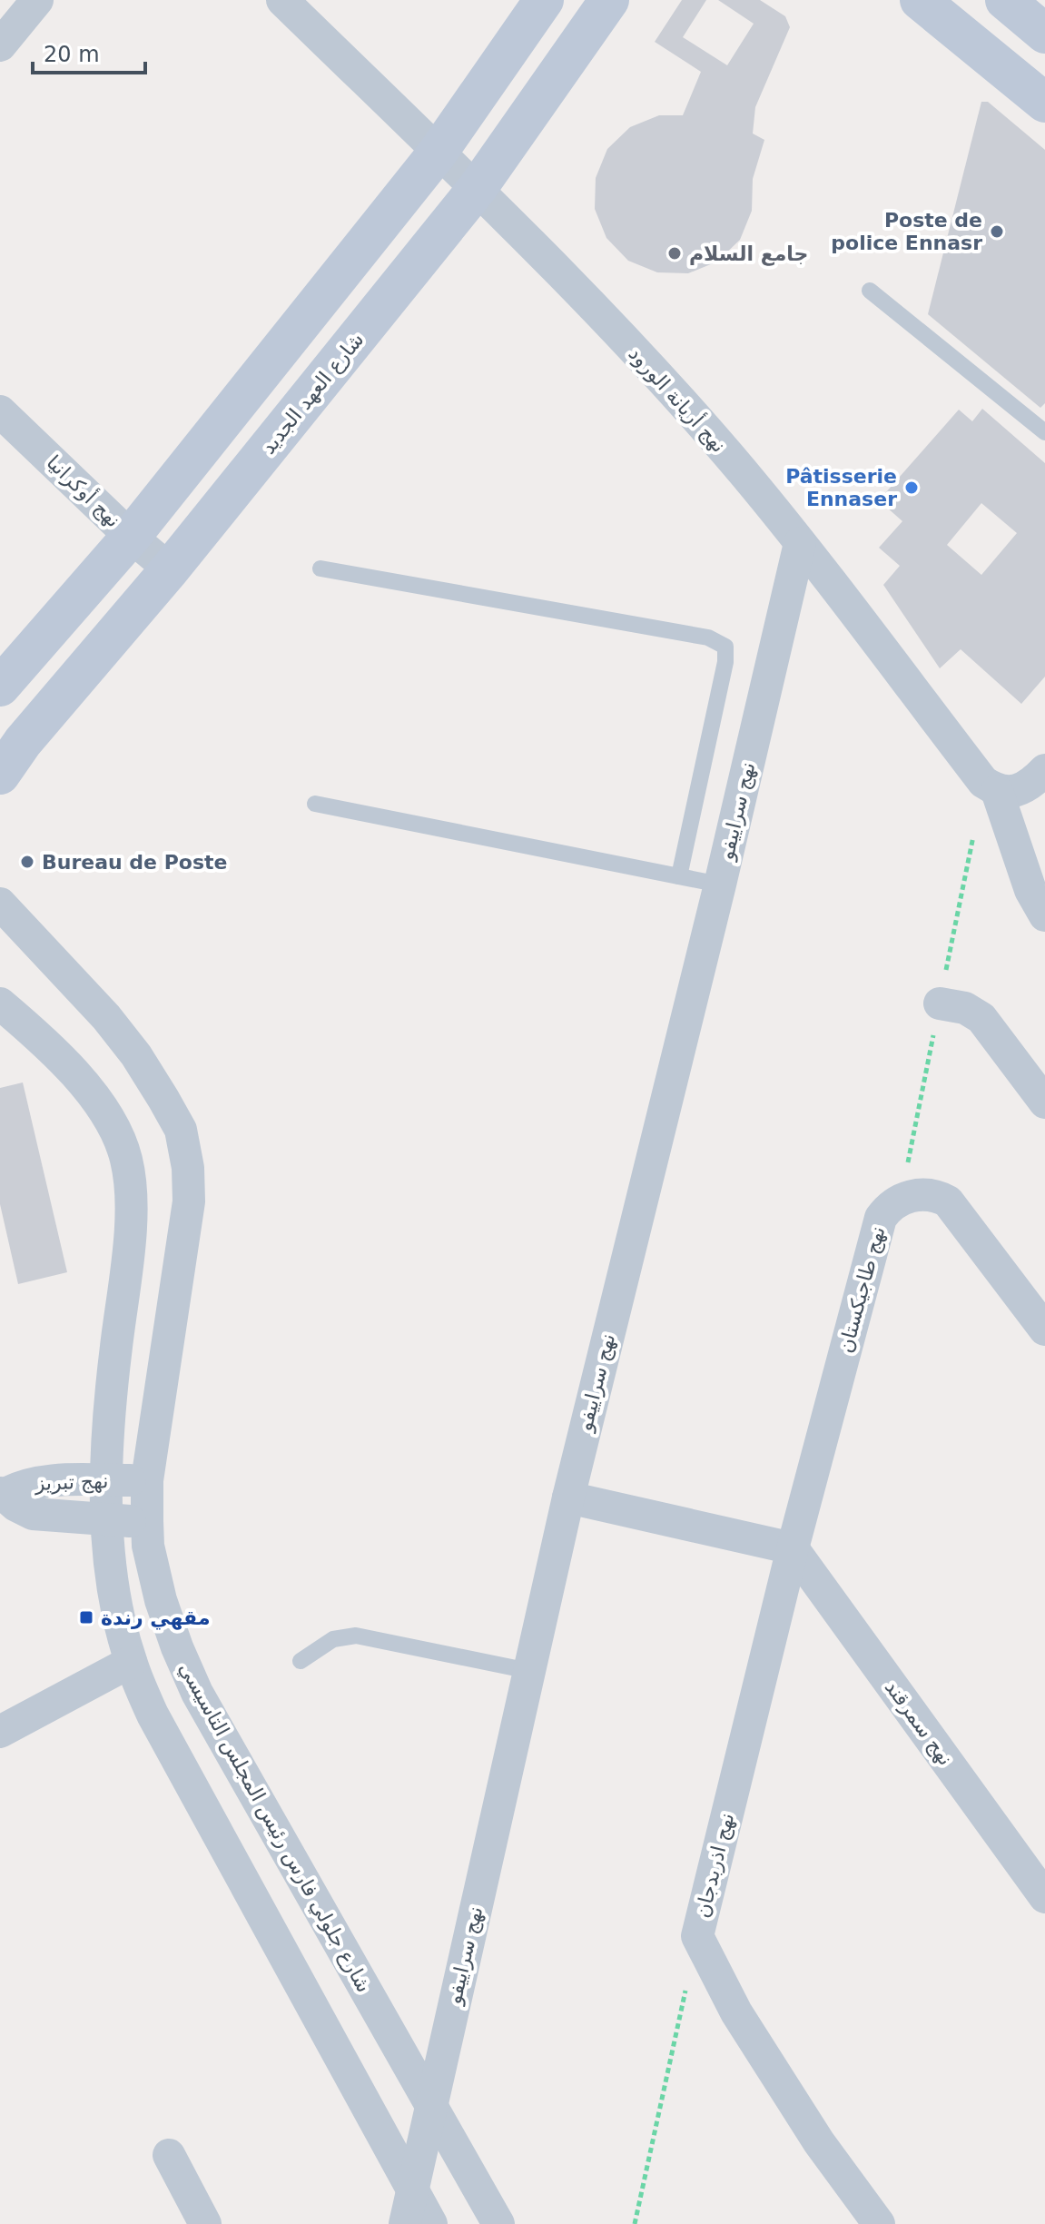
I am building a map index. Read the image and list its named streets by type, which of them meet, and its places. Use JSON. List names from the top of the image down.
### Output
{
  "streets": {
    "main road": ["شارع العهد الجديد"],
    "street": [
      "نهج أريانة الورود",
      "نهج أوكرانيا",
      "نهج سراييفو",
      "نهج طاجيكستان",
      "نهج تبريز",
      "نهج سمرقند",
      "شارع جلولي فارس رئيس المجلس التاسيسي",
      "نهج اذربدجان"
    ]
  },
  "crossings": [
    ["شارع العهد الجديد", "نهج أريانة الورود"],
    ["شارع العهد الجديد", "نهج أوكرانيا"],
    ["نهج أريانة الورود", "نهج سراييفو"],
    ["نهج سراييفو", "شارع جلولي فارس رئيس المجلس التاسيسي"],
    ["نهج طاجيكستان", "نهج سمرقند"],
    ["نهج طاجيكستان", "نهج اذربدجان"],
    ["نهج تبريز", "شارع جلولي فارس رئيس المجلس التاسيسي"],
    ["نهج سمرقند", "نهج اذربدجان"]
  ],
  "places": {
    "other": [
      "Poste de police Ennasr",
      "جامع السلام",
      "Pâtisserie Ennaser",
      "Bureau de Poste"
    ],
    "transit": ["مقهي رندة"]
  },
  "scale_bar": "20 m"
}
